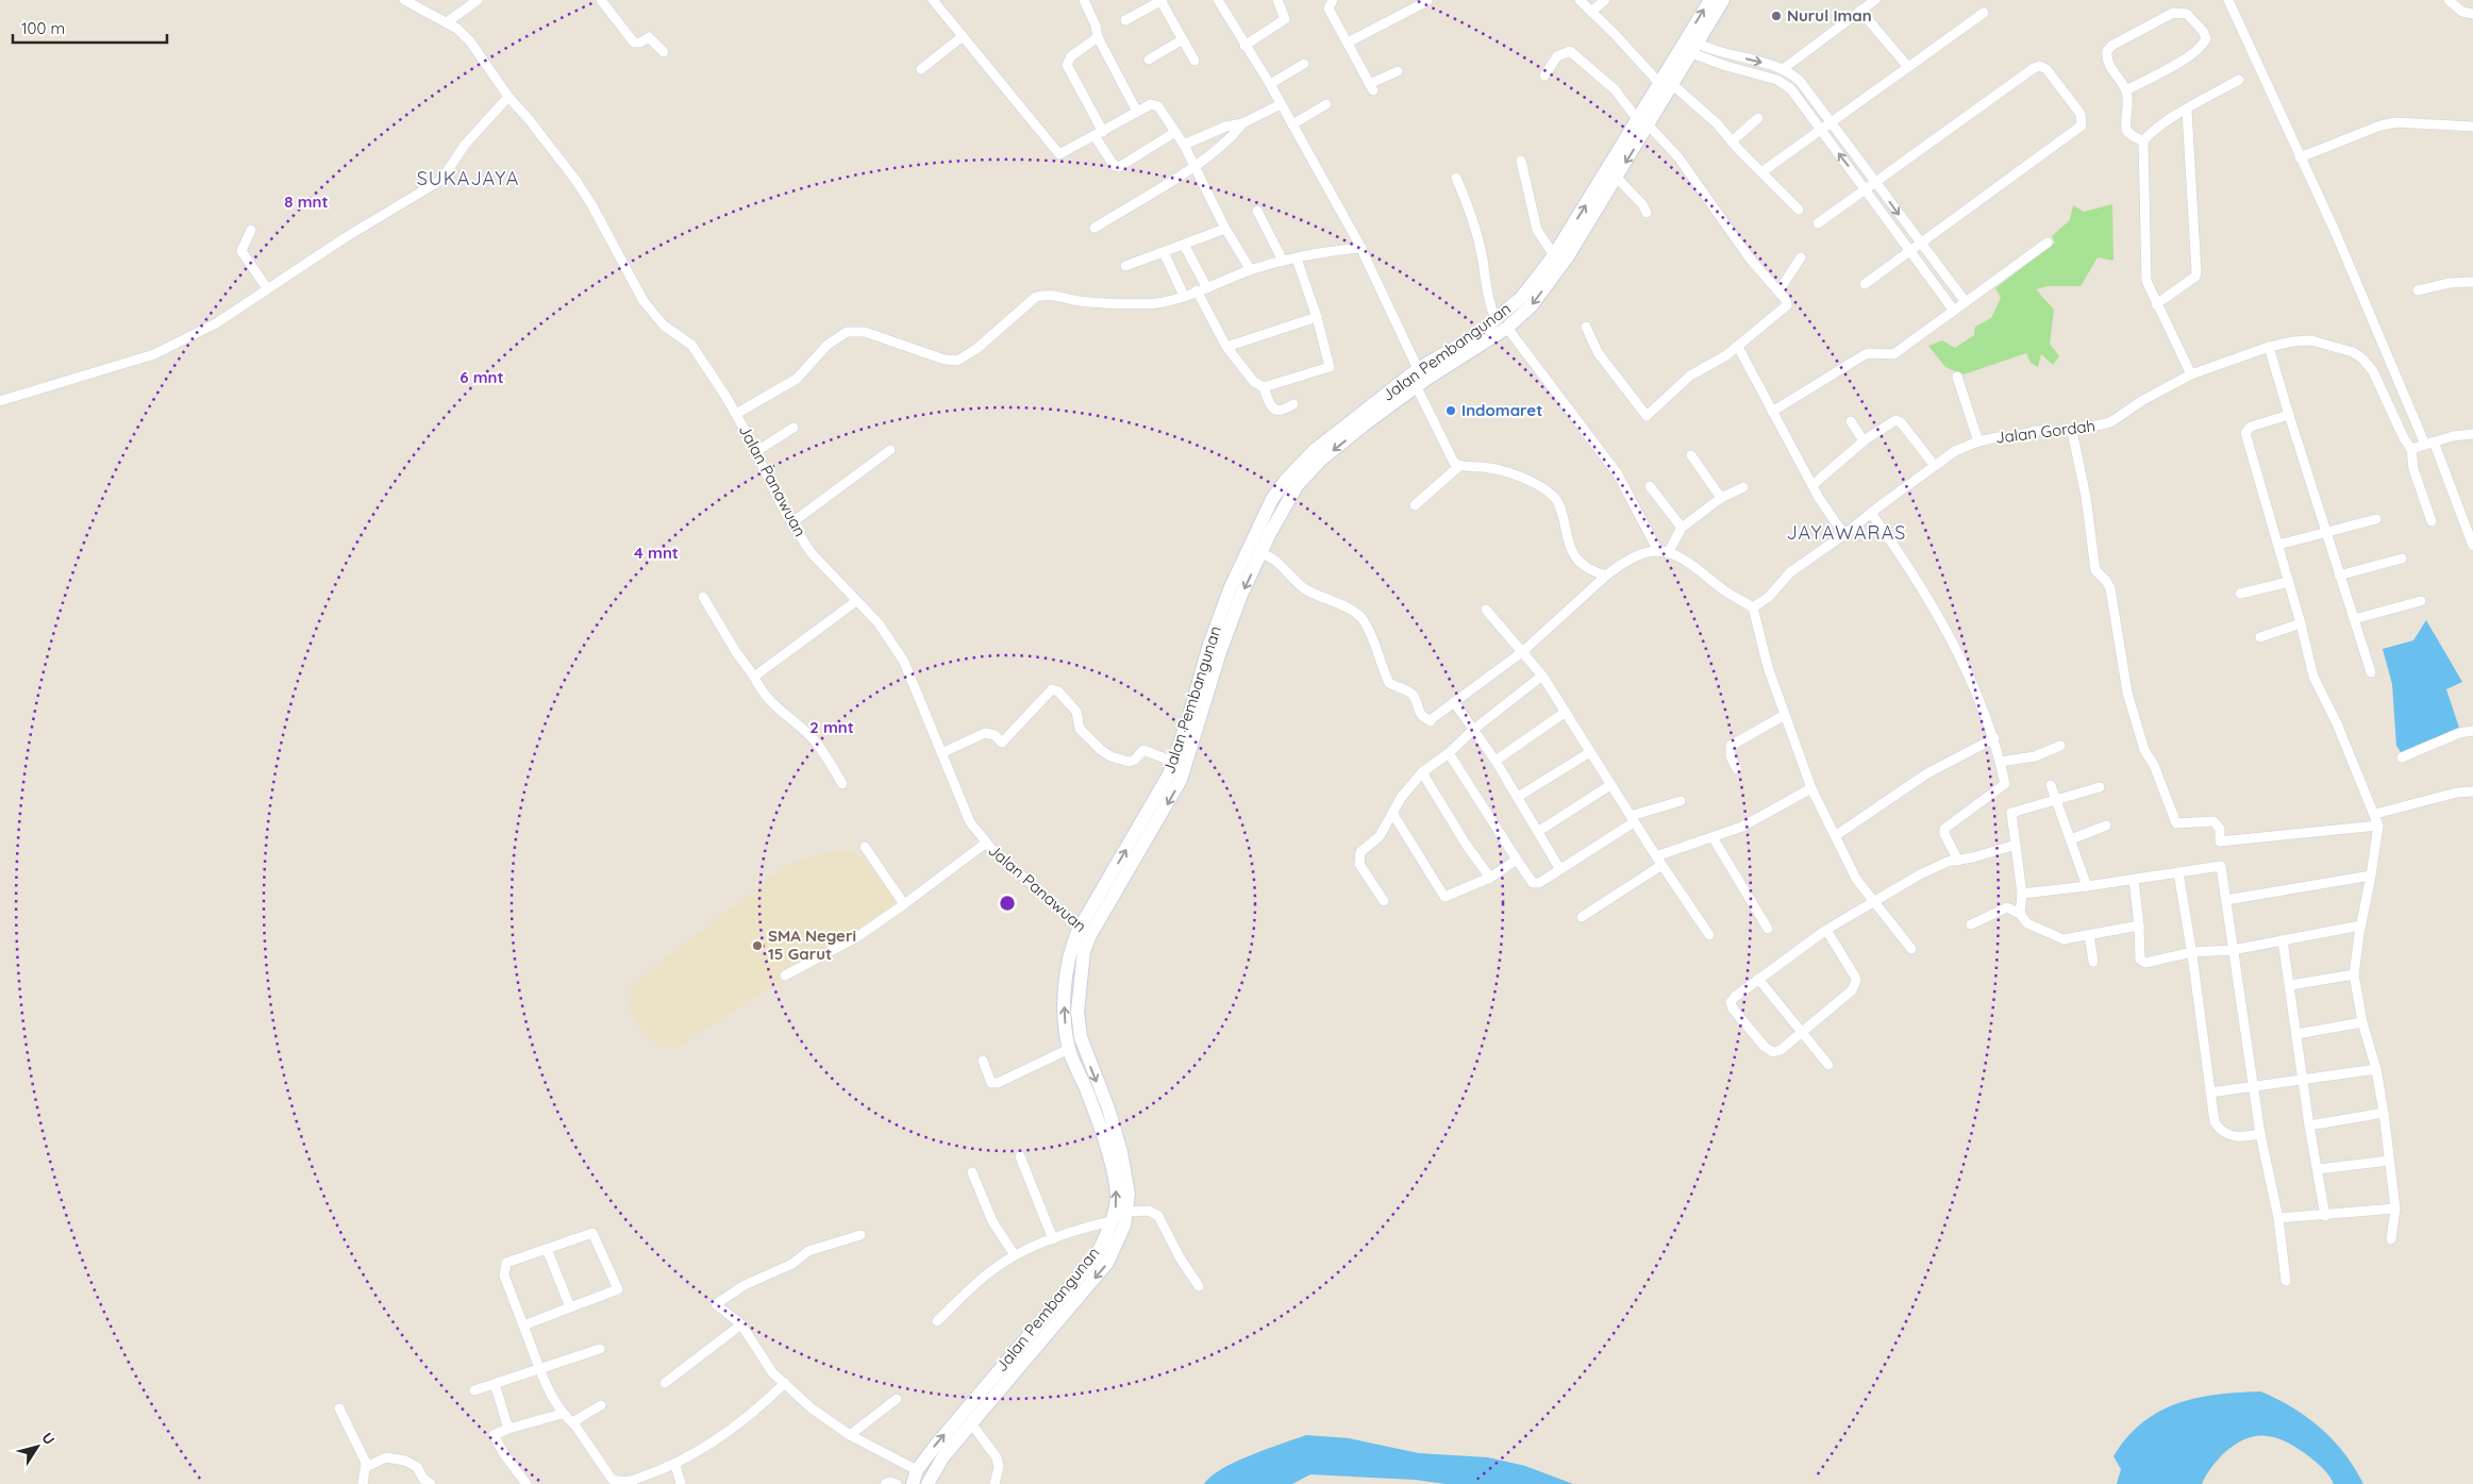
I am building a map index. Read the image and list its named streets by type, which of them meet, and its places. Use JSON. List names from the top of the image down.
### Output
{
  "streets": {
    "main road": ["Jalan Pembangunan"],
    "street": ["Jalan Gordah", "Jalan Panawuan"]
  },
  "crossings": [
    ["Jalan Pembangunan", "Jalan Panawuan"]
  ],
  "districts": ["SUKAJAYA", "JAYAWARAS"],
  "places": ["Nurul Iman", "Indomaret", "SMA Negeri 15 Garut"],
  "scale_bar": "100 m",
  "north": "top right",
  "rings": [
    "8 mnt",
    "6 mnt",
    "4 mnt",
    "2 mnt"
  ]
}
